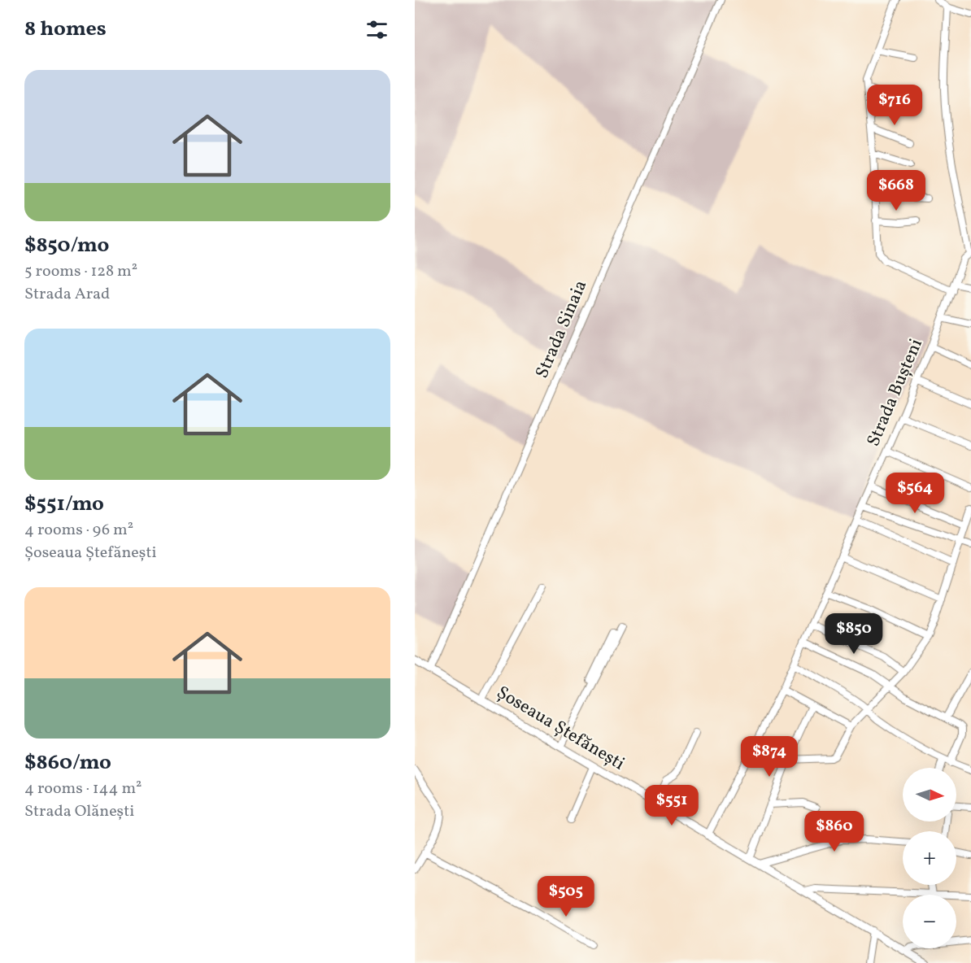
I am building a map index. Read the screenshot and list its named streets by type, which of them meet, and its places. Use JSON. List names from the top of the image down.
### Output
{
  "streets": {
    "main road": ["Șoseaua Ștefănești"],
    "street": ["Strada Sinaia", "Strada Bușteni"]
  },
  "crossings": [
    ["Strada Sinaia", "Șoseaua Ștefănești"],
    ["Strada Bușteni", "Șoseaua Ștefănești"]
  ],
  "north": "right",
  "page": {
    "heading": "8 homes",
    "list": [
      {
        "name": "$850/mo",
        "note": "5 rooms · 128 m² · Strada Arad"
      },
      {
        "name": "$551/mo",
        "note": "4 rooms · 96 m² · Șoseaua Ștefănești"
      },
      {
        "name": "$860/mo",
        "note": "4 rooms · 144 m² · Strada Olănești"
      }
    ],
    "price": [
      "$716",
      "$668",
      "$564",
      "$850",
      "$874",
      "$551",
      "$860",
      "$505"
    ],
    "map_buttons": ["+", "−"]
  }
}
